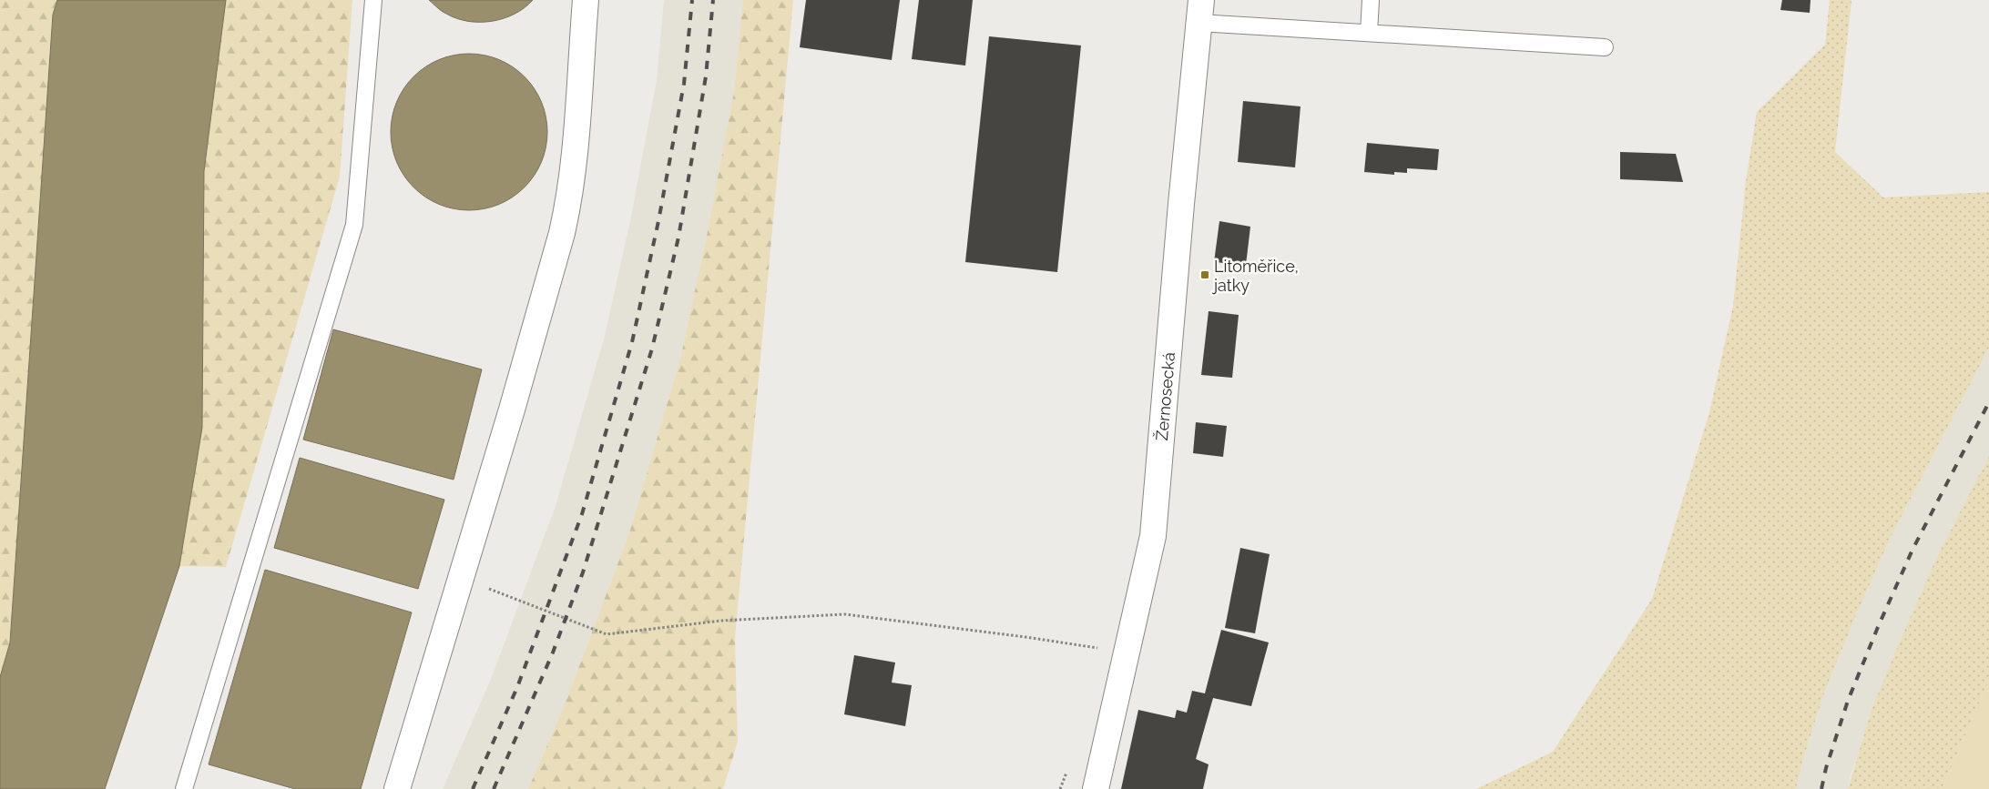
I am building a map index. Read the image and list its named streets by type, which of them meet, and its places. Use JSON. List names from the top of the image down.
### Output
{
  "streets": {
    "street": ["Žernosecká"]
  },
  "places": {
    "transit": ["Litoměřice, jatky"]
  }
}
